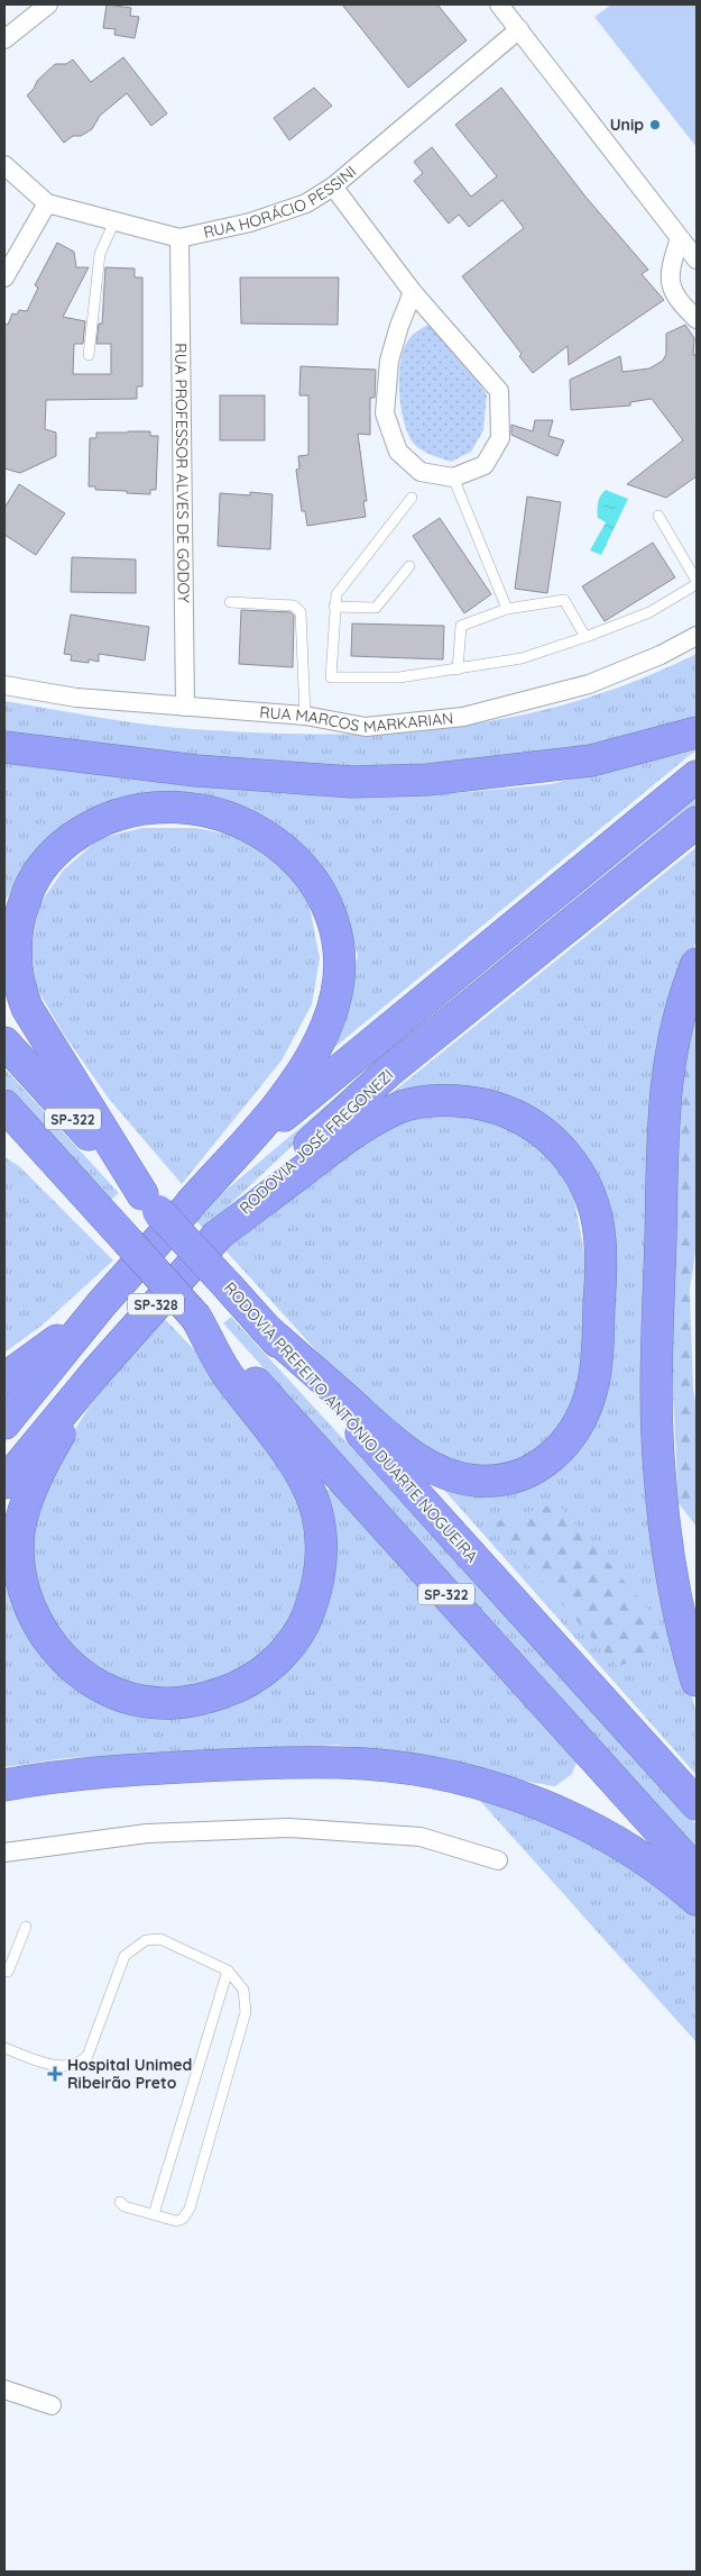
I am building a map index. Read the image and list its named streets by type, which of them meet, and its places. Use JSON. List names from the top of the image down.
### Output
{
  "streets": {
    "highway": [
      "SP-322",
      "RODOVIA JOSÉ FREGONEZI",
      "SP-328",
      "RODOVIA PREFEITO ANTÔNIO DUARTE NOGUEIRA"
    ],
    "street": ["RUA HORÁCIO PESSINI", "RUA PROFESSOR ALVES DE GODOY", "RUA MARCOS MARKARIAN"]
  },
  "crossings": [
    ["RUA HORÁCIO PESSINI", "RUA PROFESSOR ALVES DE GODOY"],
    ["RUA PROFESSOR ALVES DE GODOY", "RUA MARCOS MARKARIAN"]
  ],
  "places": {
    "other": ["Unip"],
    "health": ["Hospital Unimed Ribeirão Preto"]
  }
}
